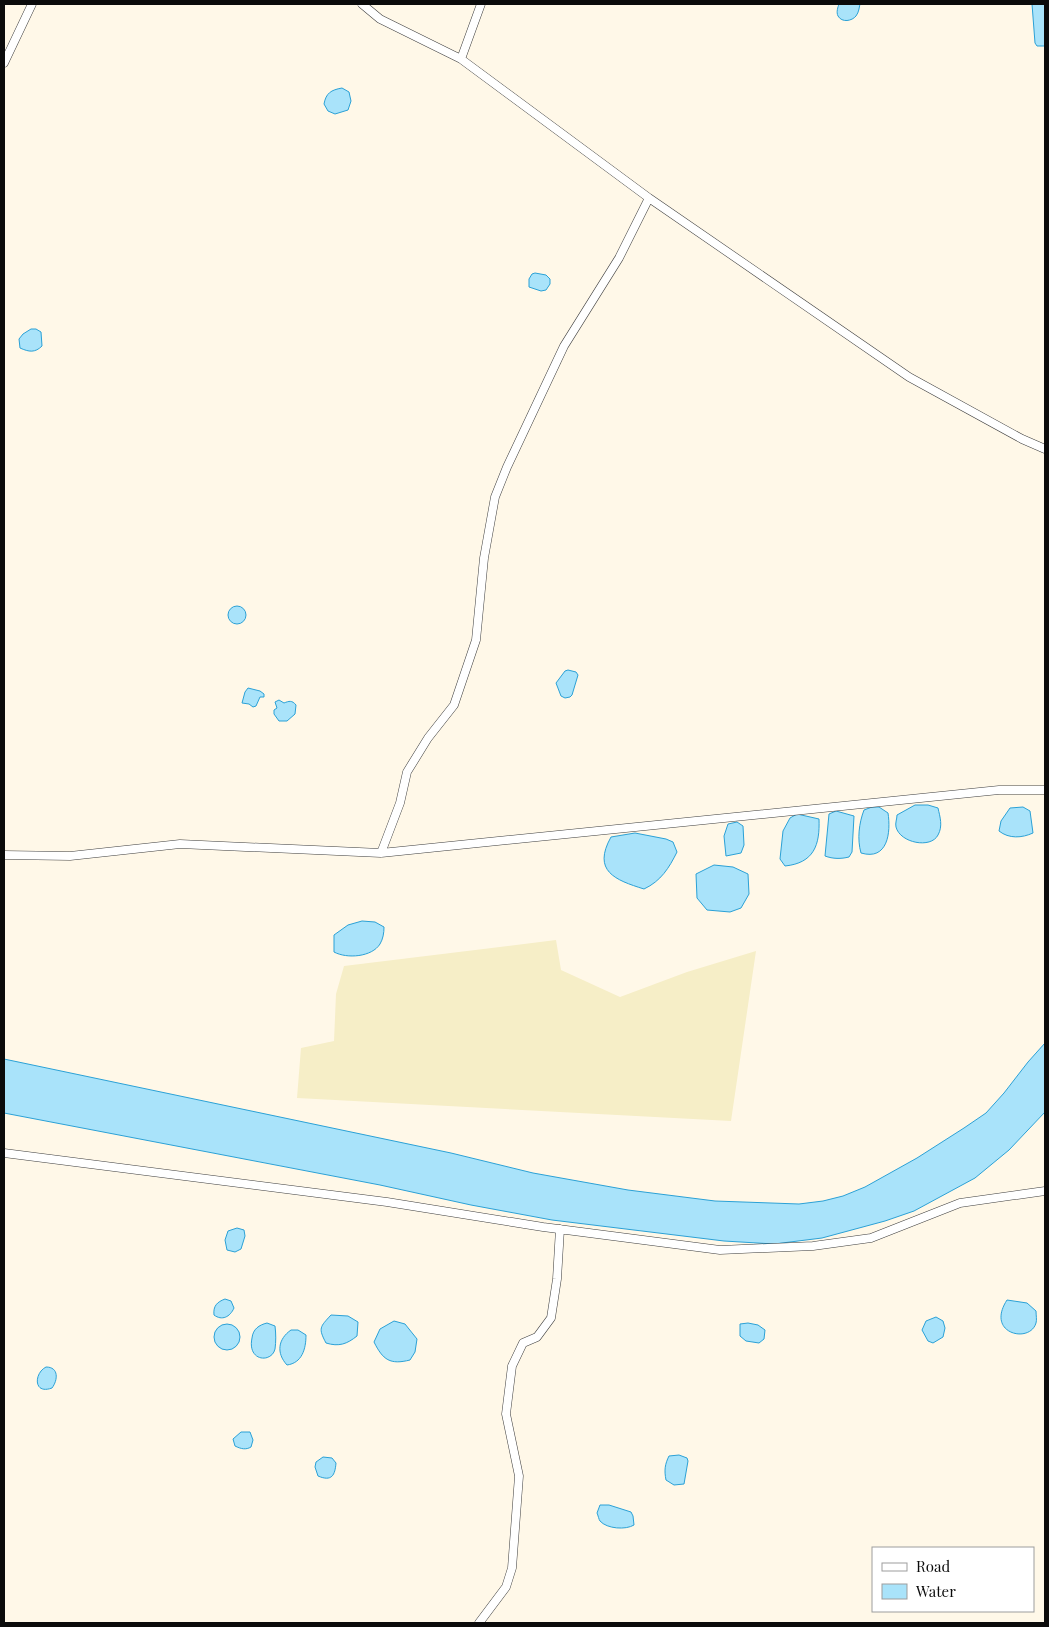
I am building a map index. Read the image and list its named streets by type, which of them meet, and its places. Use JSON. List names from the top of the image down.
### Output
{
  "legend": ["Road", "Water"]
}
